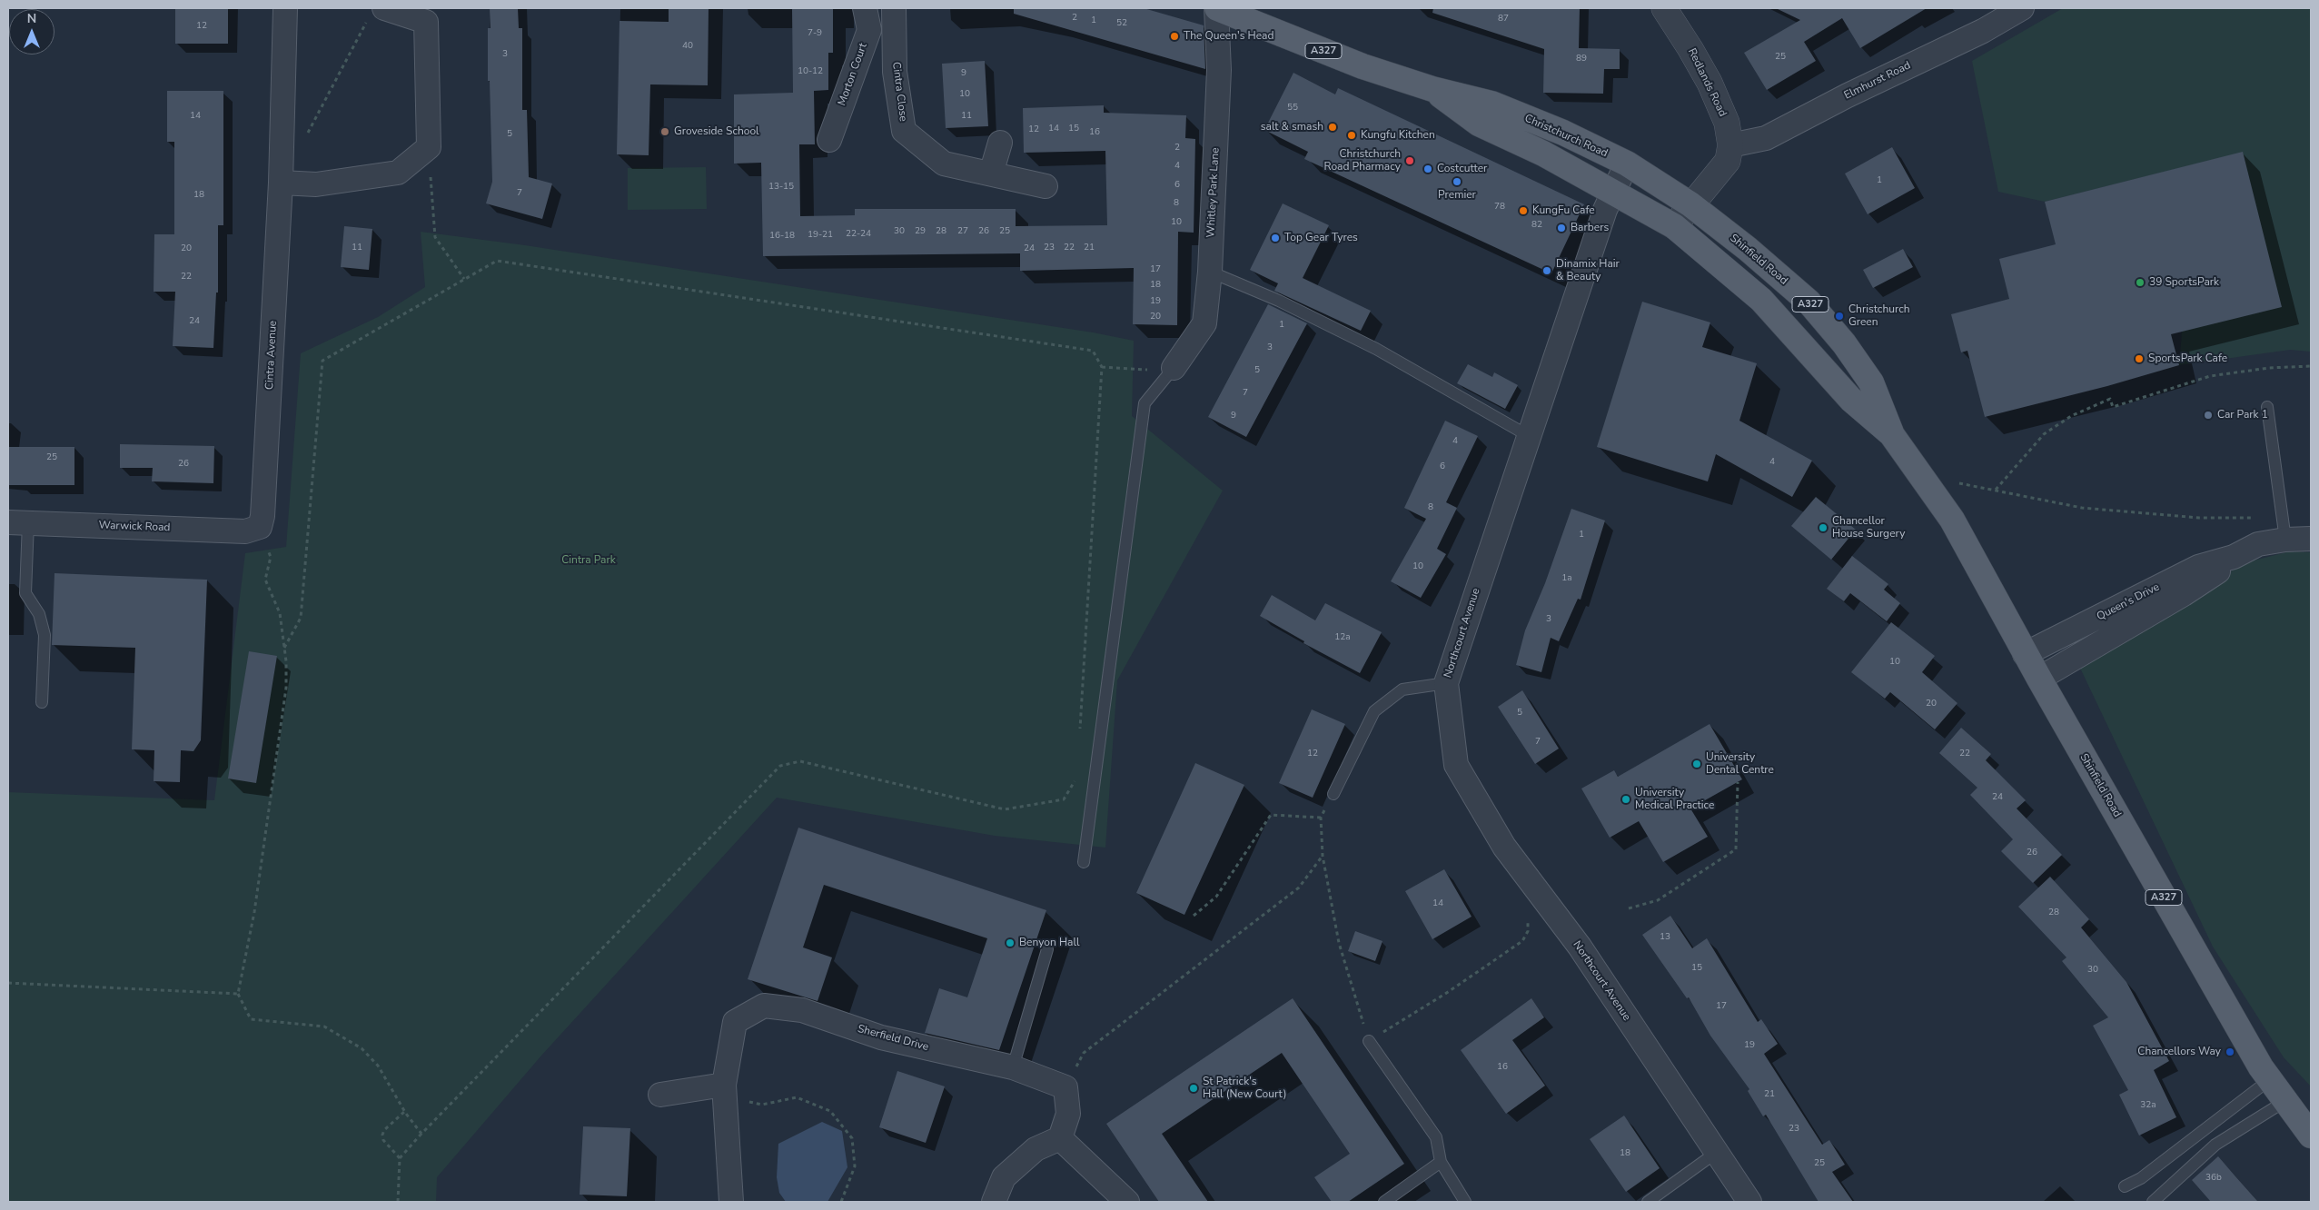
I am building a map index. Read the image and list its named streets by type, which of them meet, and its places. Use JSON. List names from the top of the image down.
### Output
{
  "streets": {
    "main road": ["A327", "Christchurch Road", "Shinfield Road"],
    "street": [
      "Morton Court",
      "Elmhurst Road",
      "Redlands Road",
      "Cintra Close",
      "Whitley Park Lane",
      "Cintra Avenue",
      "Warwick Road",
      "Queen's Drive",
      "Northcourt Avenue",
      "Sherfield Drive"
    ]
  },
  "crossings": [
    ["Elmhurst Road", "Redlands Road"],
    ["Redlands Road", "Christchurch Road"],
    ["Redlands Road", "Shinfield Road"],
    ["Christchurch Road", "Whitley Park Lane"],
    ["Christchurch Road", "Shinfield Road"],
    ["Christchurch Road", "Northcourt Avenue"],
    ["Shinfield Road", "Queen's Drive"],
    ["Cintra Avenue", "Warwick Road"]
  ],
  "parks": ["Cintra Park"],
  "places": [
    "The Queen's Head",
    "salt & smash",
    "Groveside School",
    "Kungfu Kitchen",
    "Christchurch Road Pharmacy",
    "Costcutter",
    "Premier",
    "KungFu Cafe",
    "Barbers",
    "Top Gear Tyres",
    "Dinamix Hair & Beauty",
    "39 SportsPark",
    "Christchurch Green",
    "SportsPark Cafe",
    "Car Park 1",
    "Chancellor House Surgery",
    "University Dental Centre",
    "University Medical Practice",
    "Benyon Hall",
    "Chancellors Way",
    "St Patrick's Hall (New Court)"
  ],
  "house_numbers": [
    "2",
    "87",
    "1",
    "52",
    "12",
    "7-9",
    "40",
    "3",
    "25",
    "89",
    "10-12",
    "9",
    "10",
    "55",
    "14",
    "11",
    "14",
    "15",
    "12",
    "16",
    "5",
    "2",
    "4",
    "1",
    "6",
    "13-15",
    "7",
    "18",
    "8",
    "78",
    "10",
    "82",
    "30",
    "29",
    "28",
    "27",
    "26",
    "25",
    "22-24",
    "19-21",
    "16-18",
    "11",
    "23",
    "22",
    "21",
    "20",
    "24",
    "17",
    "22",
    "18",
    "19",
    "20",
    "24",
    "1",
    "3",
    "5",
    "7",
    "9",
    "4",
    "25",
    "4",
    "26",
    "6",
    "8",
    "1",
    "10",
    "1a",
    "3",
    "12a",
    "10",
    "20",
    "5",
    "7",
    "12",
    "22",
    "24",
    "26",
    "14",
    "28",
    "13",
    "15",
    "30",
    "17",
    "19",
    "16",
    "21",
    "32a",
    "23",
    "18",
    "25",
    "36b"
  ],
  "north": "top"
}
